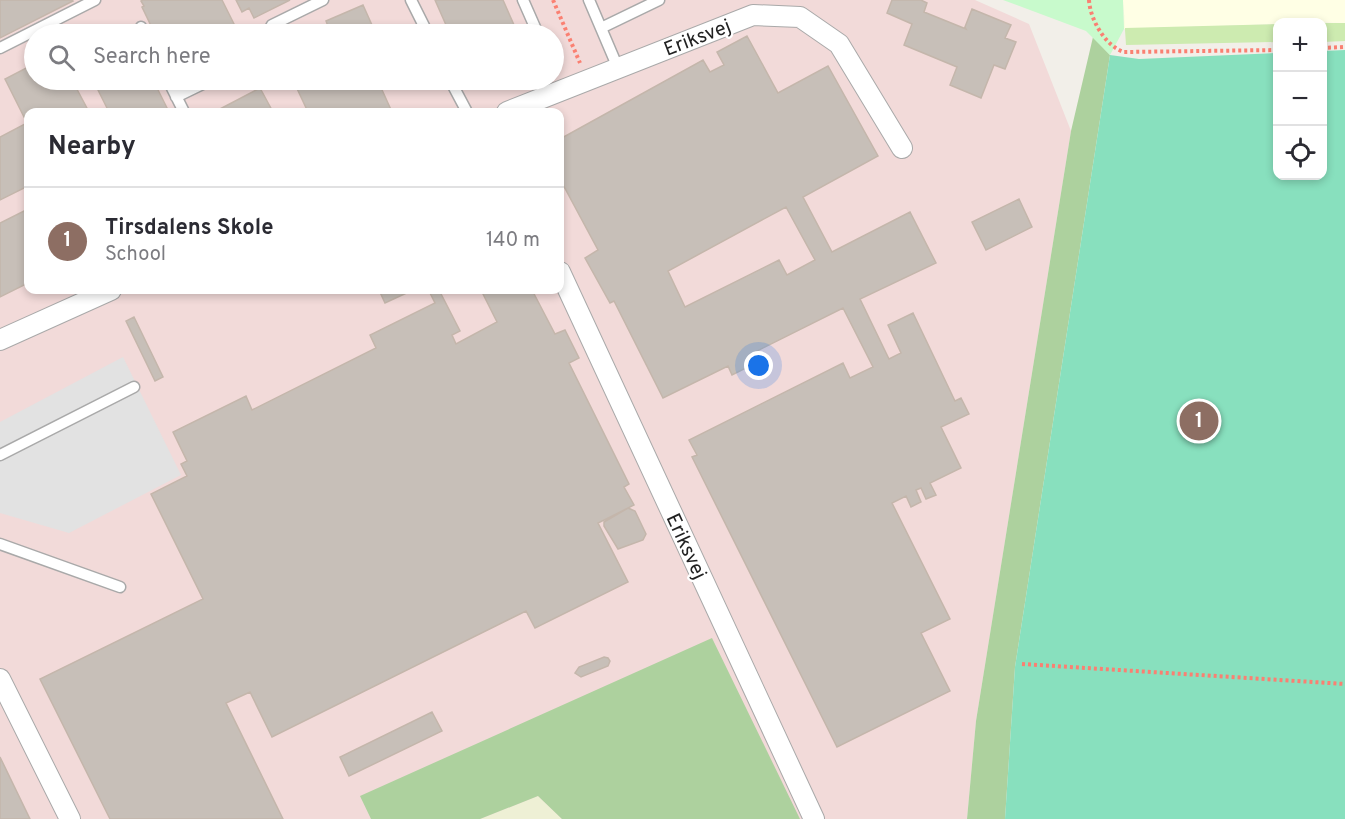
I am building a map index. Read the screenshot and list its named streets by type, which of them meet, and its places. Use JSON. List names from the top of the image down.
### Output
{
  "streets": {
    "street": ["Eriksvej"]
  },
  "page": {
    "map_buttons": ["+", "−"],
    "search": "Search here",
    "heading": "Nearby",
    "list": [
      {
        "mark": "1",
        "name": "Tirsdalens Skole",
        "note": "School",
        "value": "140 m"
      }
    ],
    "pins": "1"
  }
}
